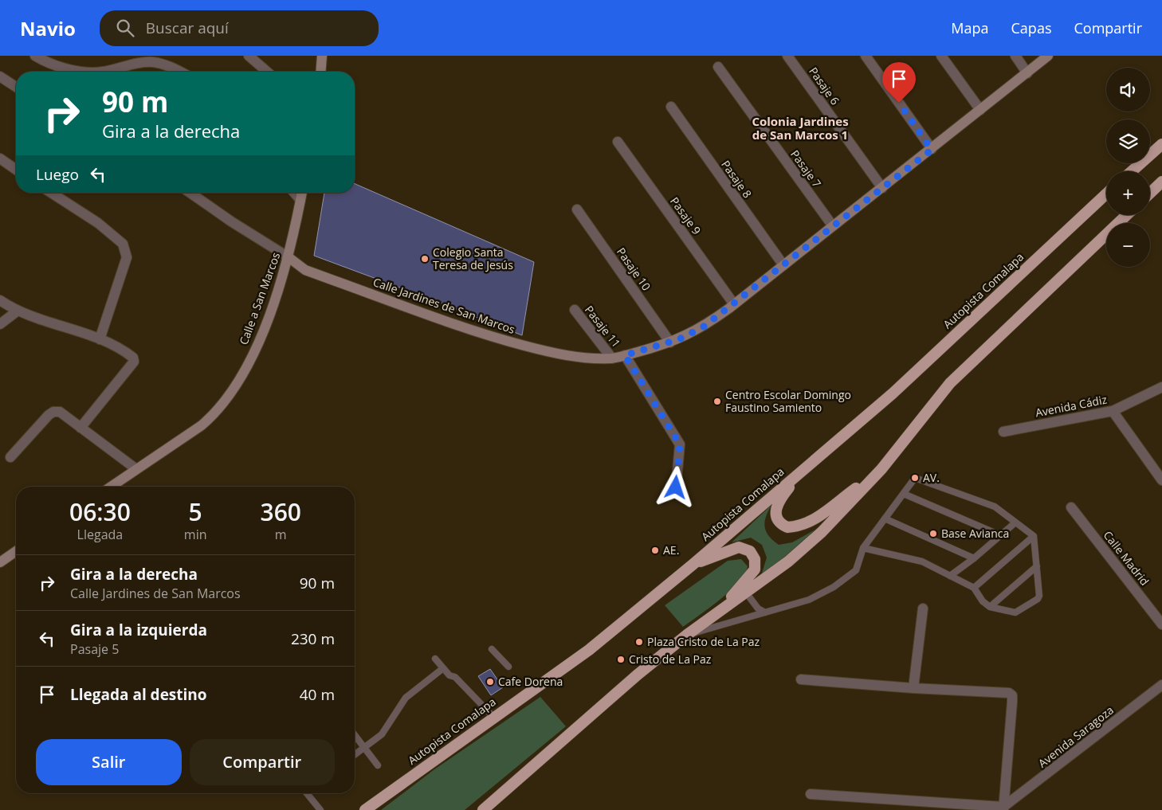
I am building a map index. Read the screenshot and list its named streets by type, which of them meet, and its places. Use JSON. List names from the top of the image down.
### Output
{
  "streets": {
    "highway": ["Autopista Comalapa"],
    "main road": ["Calle a San Marcos", "Calle Jardines de San Marcos"],
    "street": [
      "Pasaje 6",
      "Pasaje 7",
      "Pasaje 8",
      "Pasaje 9",
      "Pasaje 10",
      "Pasaje 11",
      "Avenida Cádiz",
      "Calle Madrid",
      "Avenida Saragoza"
    ]
  },
  "crossings": [
    ["Pasaje 6", "Calle Jardines de San Marcos"],
    ["Pasaje 7", "Calle Jardines de San Marcos"],
    ["Pasaje 8", "Calle Jardines de San Marcos"],
    ["Pasaje 9", "Calle Jardines de San Marcos"],
    ["Pasaje 10", "Calle Jardines de San Marcos"],
    ["Calle a San Marcos", "Calle Jardines de San Marcos"],
    ["Calle Jardines de San Marcos", "Pasaje 11"]
  ],
  "districts": ["Colonia Jardines de San Marcos 1"],
  "places": [
    "Colegio Santa Teresa de Jesús",
    "Centro Escolar Domingo Faustino Samiento",
    "AV.",
    "Base Avianca",
    "AE.",
    "Plaza Cristo de La Paz",
    "Cristo de La Paz",
    "Cafe Dorena"
  ],
  "page": {
    "header": "Navio",
    "search": "Buscar aquí",
    "nav": ["Mapa", "Capas", "Compartir"],
    "map_buttons": ["+", "−"],
    "turn": ["90 m", "Gira a la derecha"],
    "then": "Luego",
    "eta": [
      "06:30",
      "Llegada",
      "5",
      "min",
      "360",
      "m"
    ],
    "list": [
      {
        "name": "Gira a la derecha",
        "note": "Calle Jardines de San Marcos",
        "value": "90 m"
      },
      {
        "name": "Gira a la izquierda",
        "note": "Pasaje 5",
        "value": "230 m"
      },
      {
        "name": "Llegada al destino",
        "value": "40 m"
      }
    ],
    "buttons": ["Salir", "Compartir"]
  }
}
